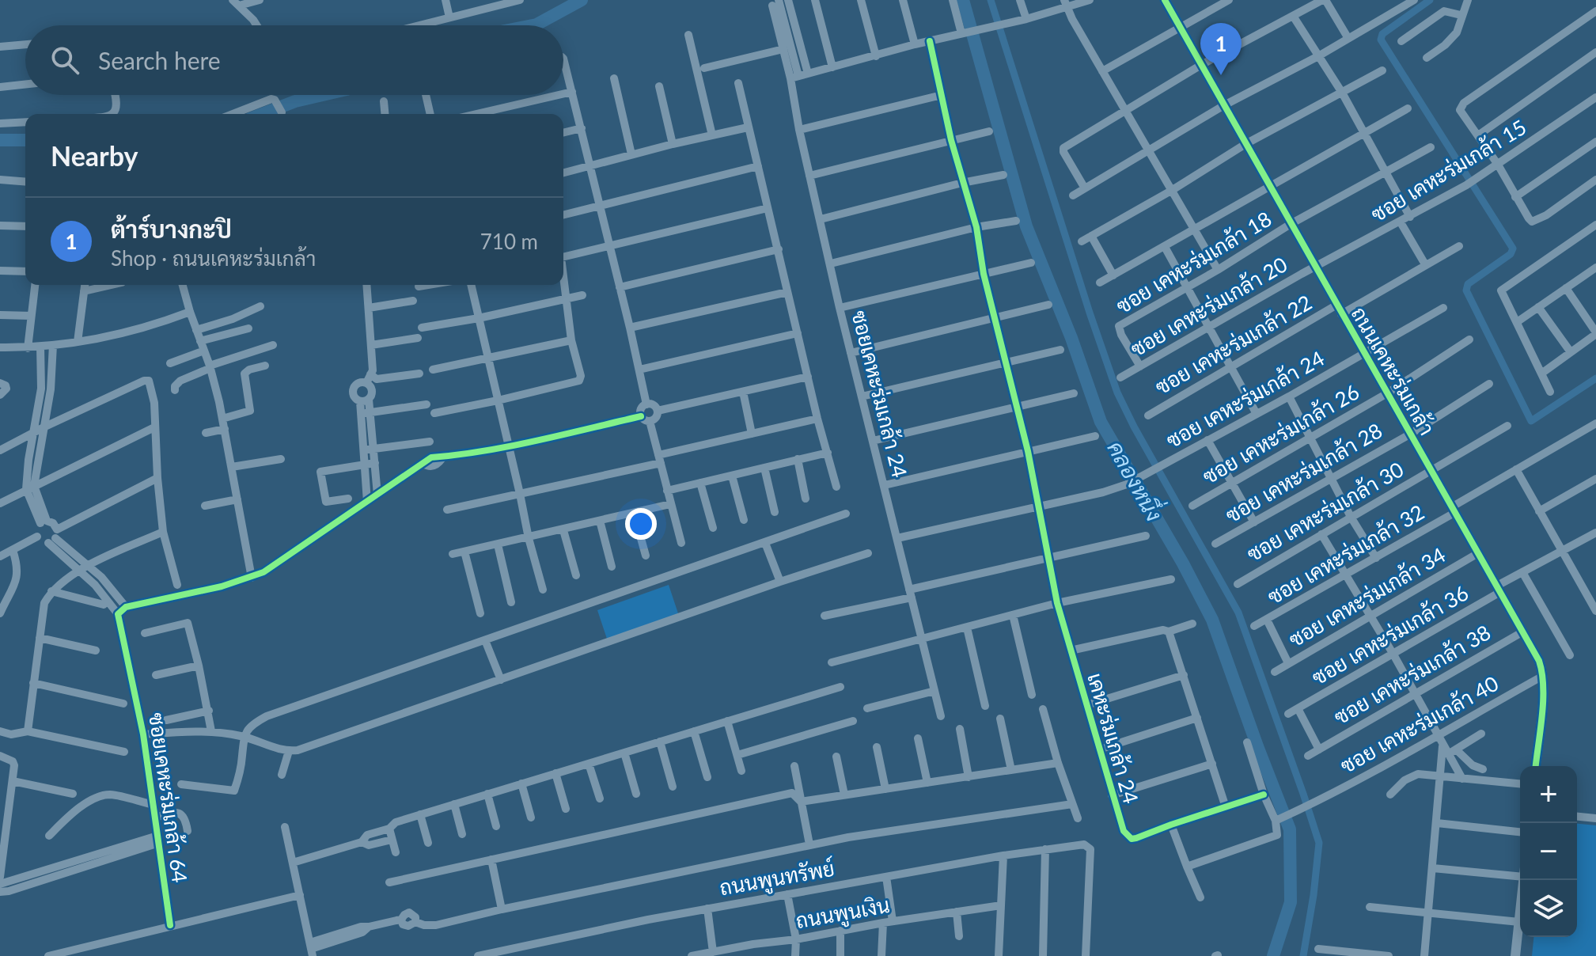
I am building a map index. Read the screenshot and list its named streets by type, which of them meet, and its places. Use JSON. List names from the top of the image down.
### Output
{
  "streets": {
    "street": [
      "ซอย เคหะร่มเกล้า 15",
      "ซอย เคหะร่มเกล้า 18",
      "ซอย เคหะร่มเกล้า 20",
      "ซอย เคหะร่มเกล้า 22",
      "ถนนเคหะร่มเกล้า",
      "ซอยเคหะร่มเกล้า 24",
      "ซอย เคหะร่มเกล้า 24",
      "ซอย เคหะร่มเกล้า 26",
      "ซอย เคหะร่มเกล้า 28",
      "ซอย เคหะร่มเกล้า 30",
      "ซอย เคหะร่มเกล้า 32",
      "ซอย เคหะร่มเกล้า 34",
      "ซอย เคหะร่มเกล้า 36",
      "ซอย เคหะร่มเกล้า 38",
      "ซอย เคหะร่มเกล้า 40",
      "เคหะร่มเกล้า 24",
      "ซอยเคหะร่มเกล้า 64",
      "ถนนพูนทรัพย์",
      "ถนนพูนเงิน"
    ]
  },
  "crossings": [
    ["ซอย เคหะร่มเกล้า 15", "ซอย เคหะร่มเกล้า 20"],
    ["ซอย เคหะร่มเกล้า 15", "ถนนเคหะร่มเกล้า"],
    ["ซอย เคหะร่มเกล้า 18", "ซอย เคหะร่มเกล้า 20"],
    ["ซอย เคหะร่มเกล้า 18", "ถนนเคหะร่มเกล้า"],
    ["ซอย เคหะร่มเกล้า 20", "ถนนเคหะร่มเกล้า"],
    ["ซอย เคหะร่มเกล้า 22", "ถนนเคหะร่มเกล้า"],
    ["ถนนเคหะร่มเกล้า", "ซอย เคหะร่มเกล้า 24"],
    ["ถนนเคหะร่มเกล้า", "ซอย เคหะร่มเกล้า 26"],
    ["ถนนเคหะร่มเกล้า", "ซอย เคหะร่มเกล้า 28"],
    ["ถนนเคหะร่มเกล้า", "ซอย เคหะร่มเกล้า 30"],
    ["ถนนเคหะร่มเกล้า", "ซอย เคหะร่มเกล้า 32"],
    ["ถนนเคหะร่มเกล้า", "ซอย เคหะร่มเกล้า 34"],
    ["ถนนเคหะร่มเกล้า", "ซอย เคหะร่มเกล้า 36"],
    ["ถนนเคหะร่มเกล้า", "ซอย เคหะร่มเกล้า 38"],
    ["ถนนเคหะร่มเกล้า", "ซอย เคหะร่มเกล้า 40"],
    ["ซอยเคหะร่มเกล้า 24", "ซอย เคหะร่มเกล้า 24"],
    ["ซอย เคหะร่มเกล้า 24", "เคหะร่มเกล้า 24"]
  ],
  "water": ["คลองหนึ่ง"],
  "page": {
    "pins": "1",
    "search": "Search here",
    "heading": "Nearby",
    "list": [
      {
        "mark": "1",
        "name": "ต้าร์บางกะปิ",
        "note": "Shop · ถนนเคหะร่มเกล้า",
        "value": "710 m"
      }
    ],
    "map_buttons": ["+", "−"]
  }
}
